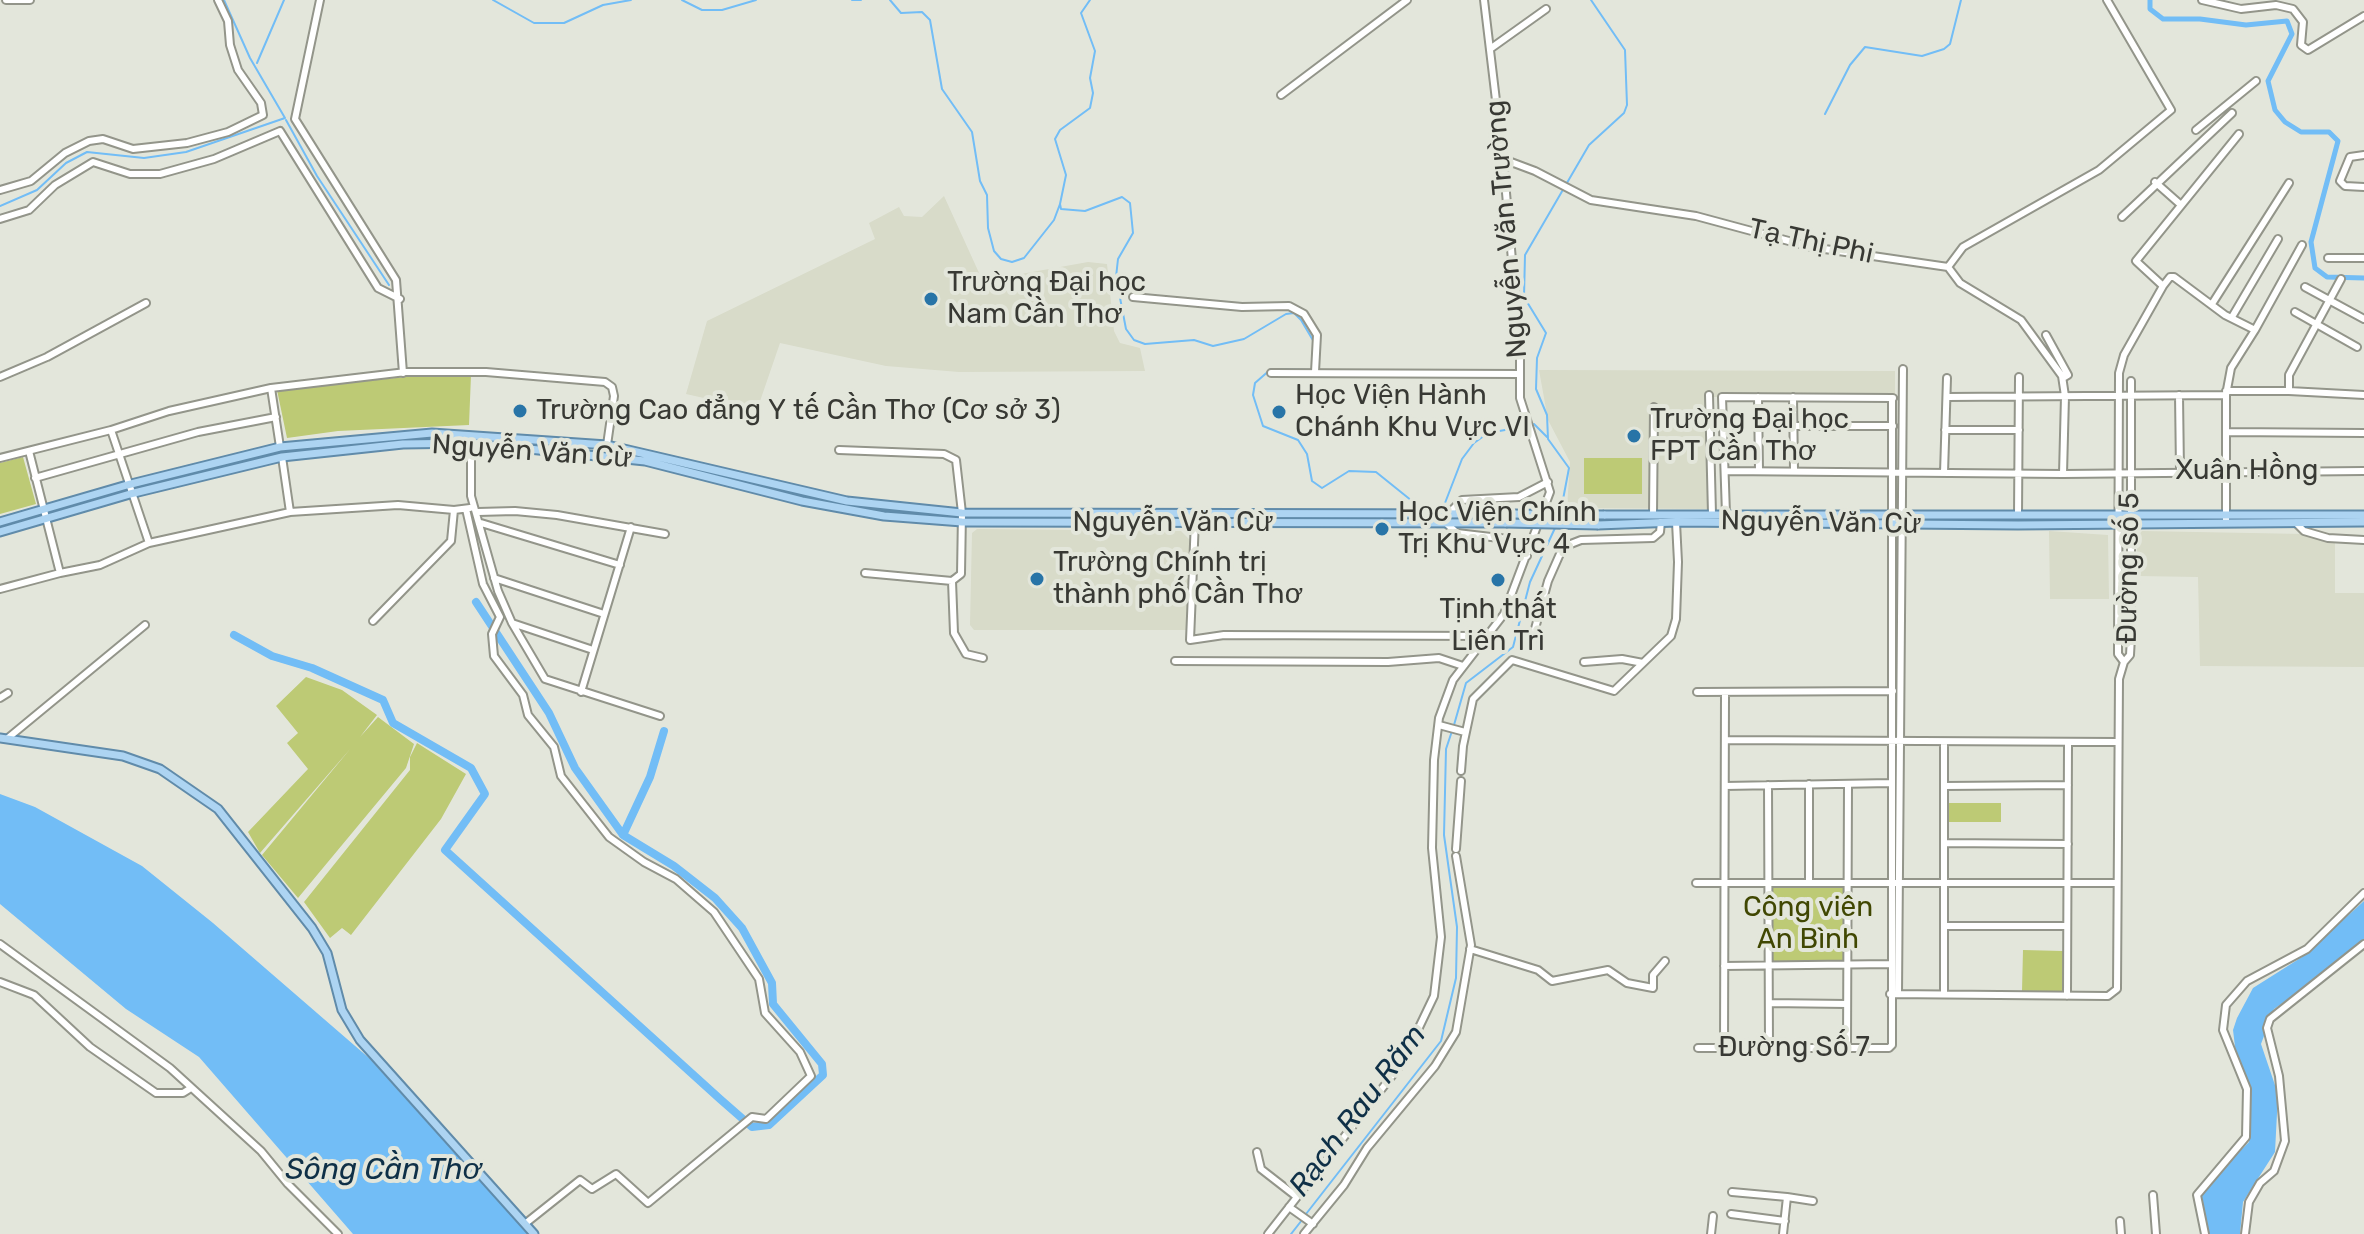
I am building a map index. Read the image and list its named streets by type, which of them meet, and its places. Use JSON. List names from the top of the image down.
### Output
{
  "streets": {
    "main road": ["Nguyễn Văn Cừ"],
    "street": [
      "Nguyễn Văn Trường",
      "Tạ Thị Phi",
      "Xuân Hồng",
      "Đường số 5",
      "Đường Số 7"
    ]
  },
  "crossings": [
    ["Nguyễn Văn Trường", "Tạ Thị Phi"],
    ["Nguyễn Văn Cừ", "Đường số 5"],
    ["Xuân Hồng", "Đường số 5"]
  ],
  "water": ["Rạch Rau Răm", "Sông Cần Thơ"],
  "parks": ["Công viên An Bình"],
  "places": [
    "Trường Đại học Nam Cần Thơ",
    "Trường Cao đẳng Y tế Cần Thơ (Cơ sở 3)",
    "Học Viện Hành Chánh Khu Vực VI",
    "Trường Đại học FPT Cần Thơ",
    "Học Viện Chính Trị Khu Vực 4",
    "Trường Chính trị thành phố Cần Thơ",
    "Tịnh thất Liên Trì"
  ]
}
